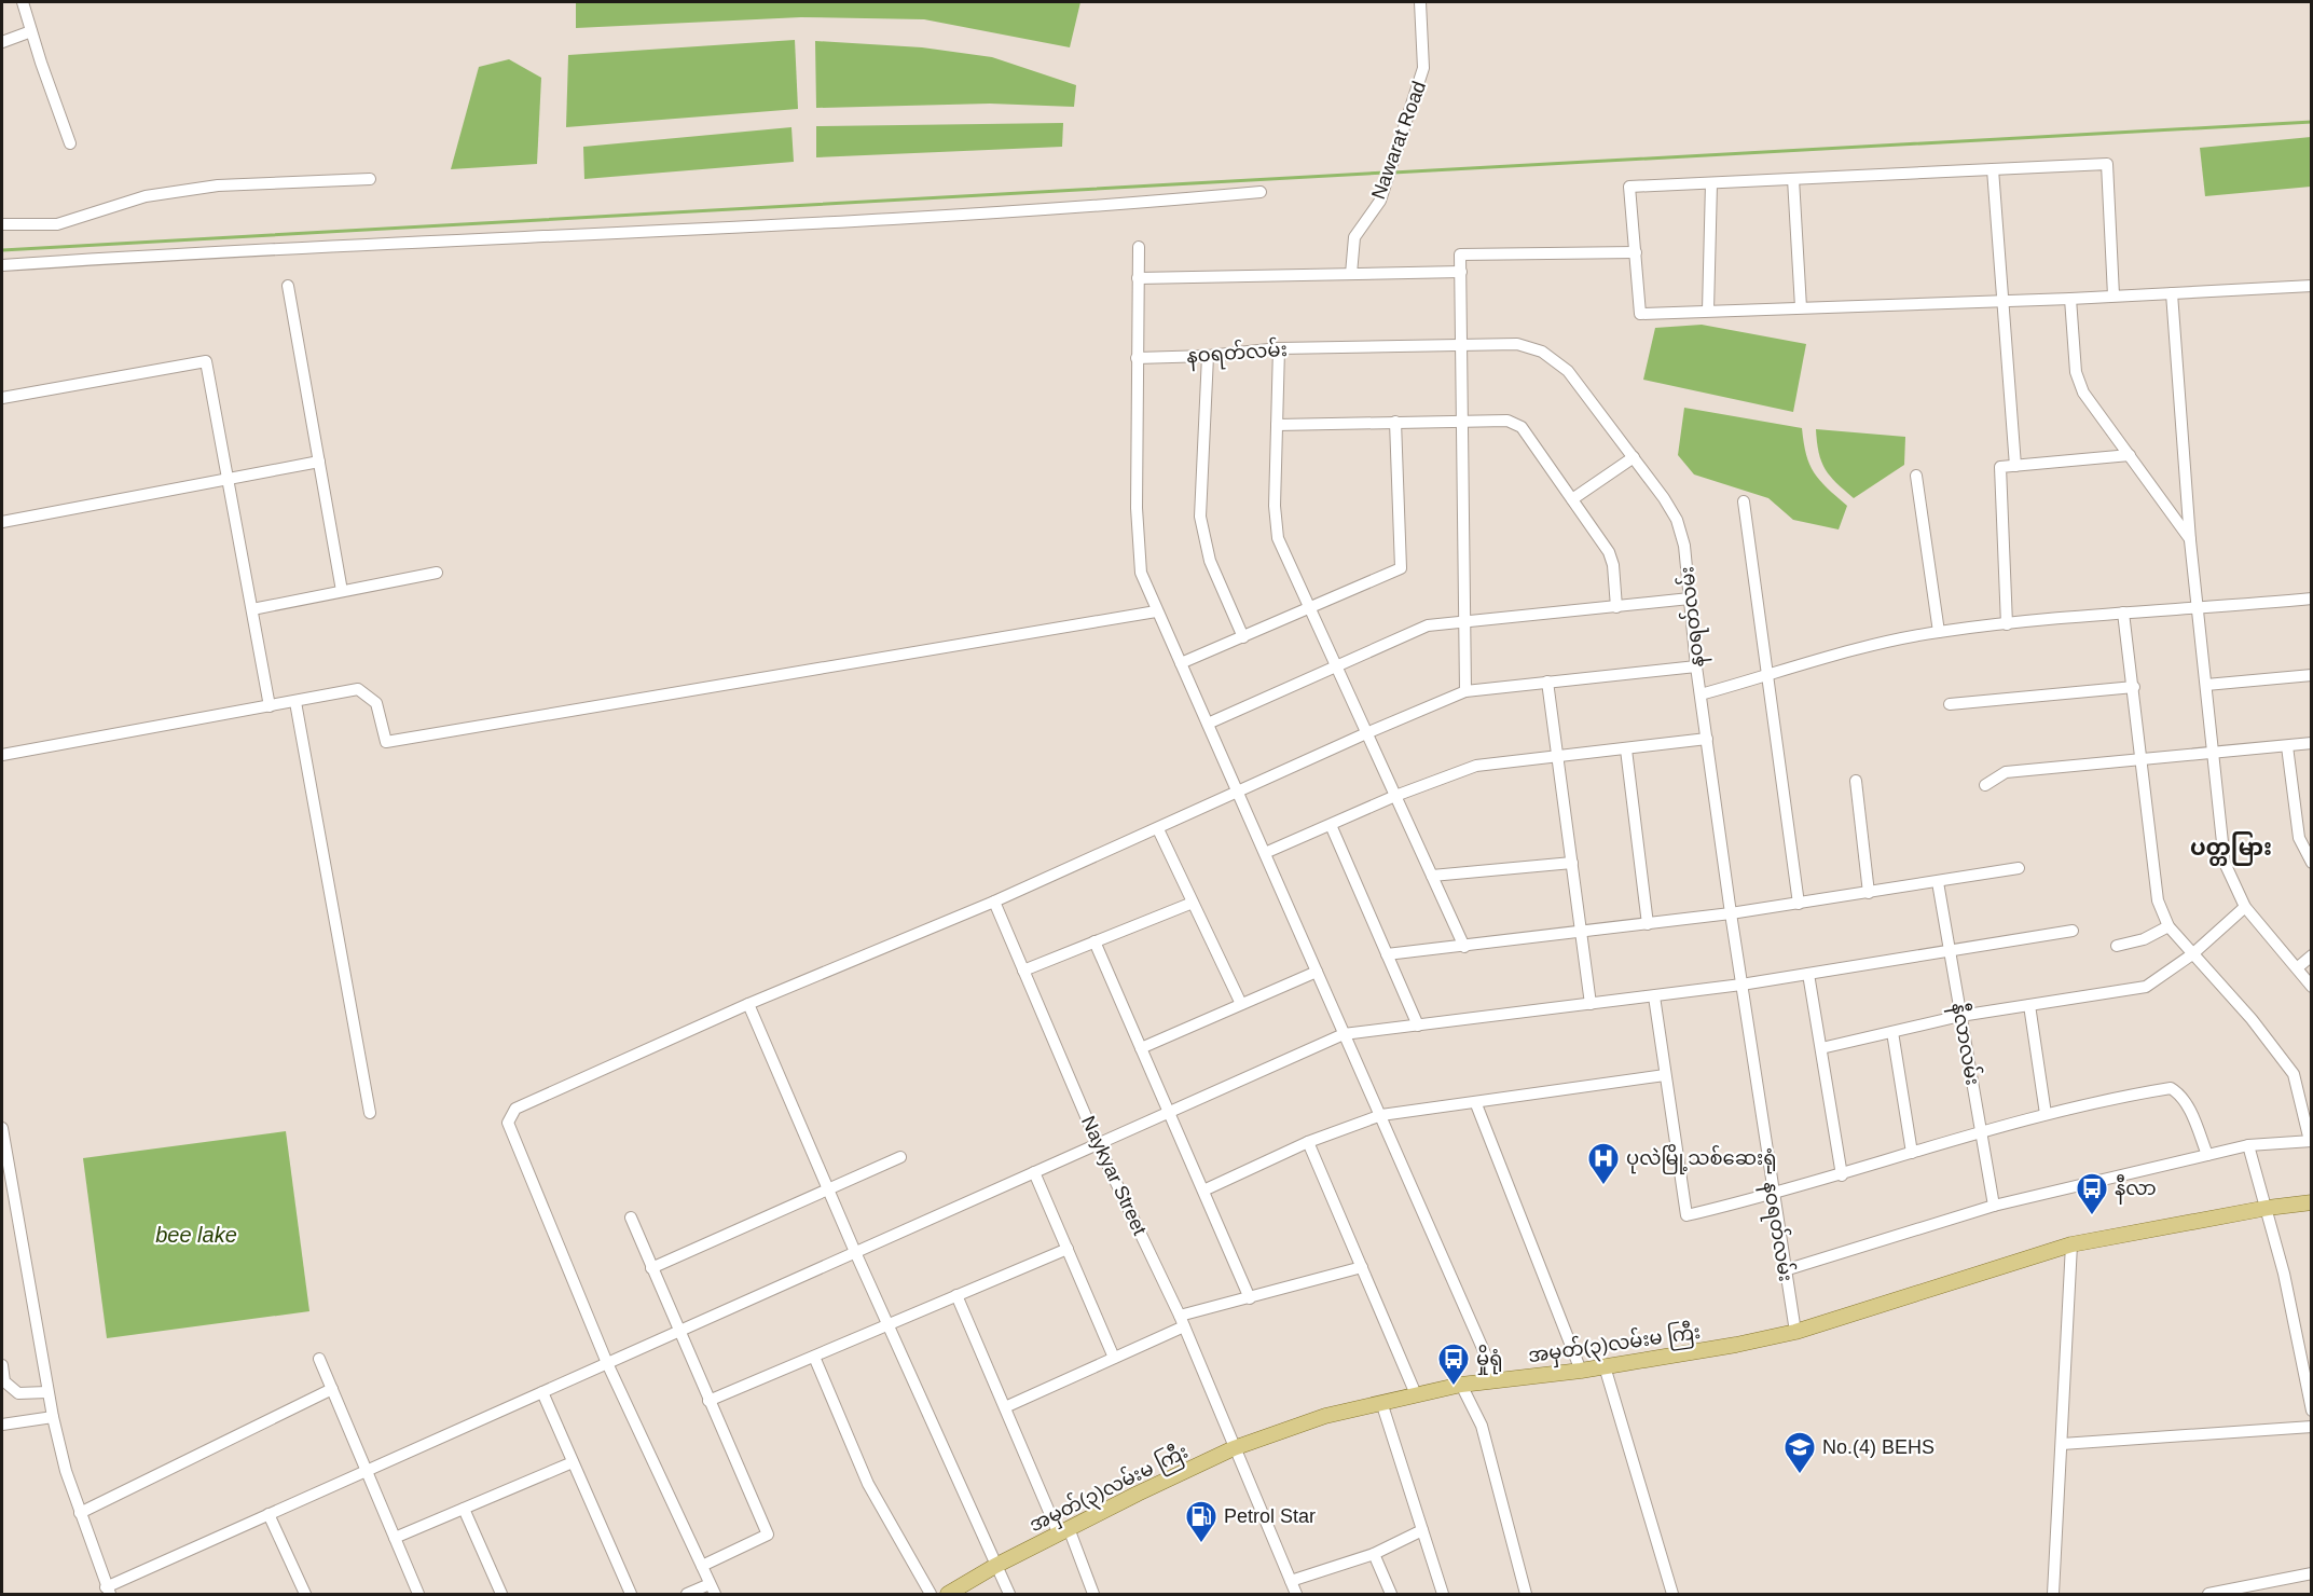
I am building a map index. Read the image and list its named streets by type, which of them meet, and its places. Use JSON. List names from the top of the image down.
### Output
{
  "streets": {
    "main road": ["အမှတ်(၃)လမ်းမ ကြီး"],
    "street": [
      "Nawarat Road",
      "နဝရတ်လမ်း",
      "နီလာလမ်း",
      "Naykyar Street"
    ]
  },
  "crossings": [
    ["နဝရတ်လမ်း", "အမှတ်(၃)လမ်းမ ကြီး"],
    ["Naykyar Street", "အမှတ်(၃)လမ်းမ ကြီး"]
  ],
  "districts": ["ပတ္တမြား"],
  "water": ["bee lake"],
  "places": {
    "hospital": ["ပုလဲမြို့သစ်ဆေးရုံ"],
    "bus stop": ["နီလာ", "မှိုရုံ"],
    "school or university": ["No.(4) BEHS"],
    "fuel station": ["Petrol Star"]
  }
}
